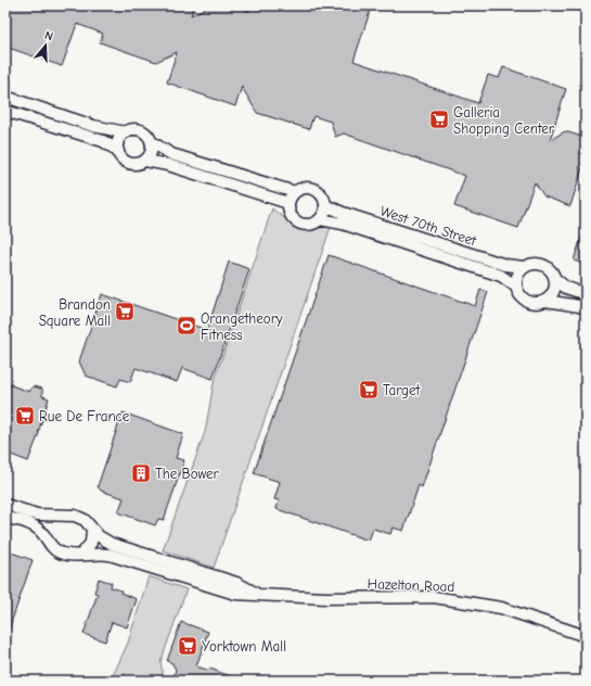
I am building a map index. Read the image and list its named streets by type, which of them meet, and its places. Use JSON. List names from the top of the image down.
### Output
{
  "streets": {
    "street": ["West 70th Street", "Hazelton Road"]
  },
  "places": {
    "supermarket": [
      "Galleria Shopping Center",
      "Brandon Square Mall",
      "Target",
      "Rue De France",
      "Yorktown Mall"
    ],
    "sports": ["Orangetheory Fitness"],
    "building": ["The Bower"]
  },
  "north": "top"
}
